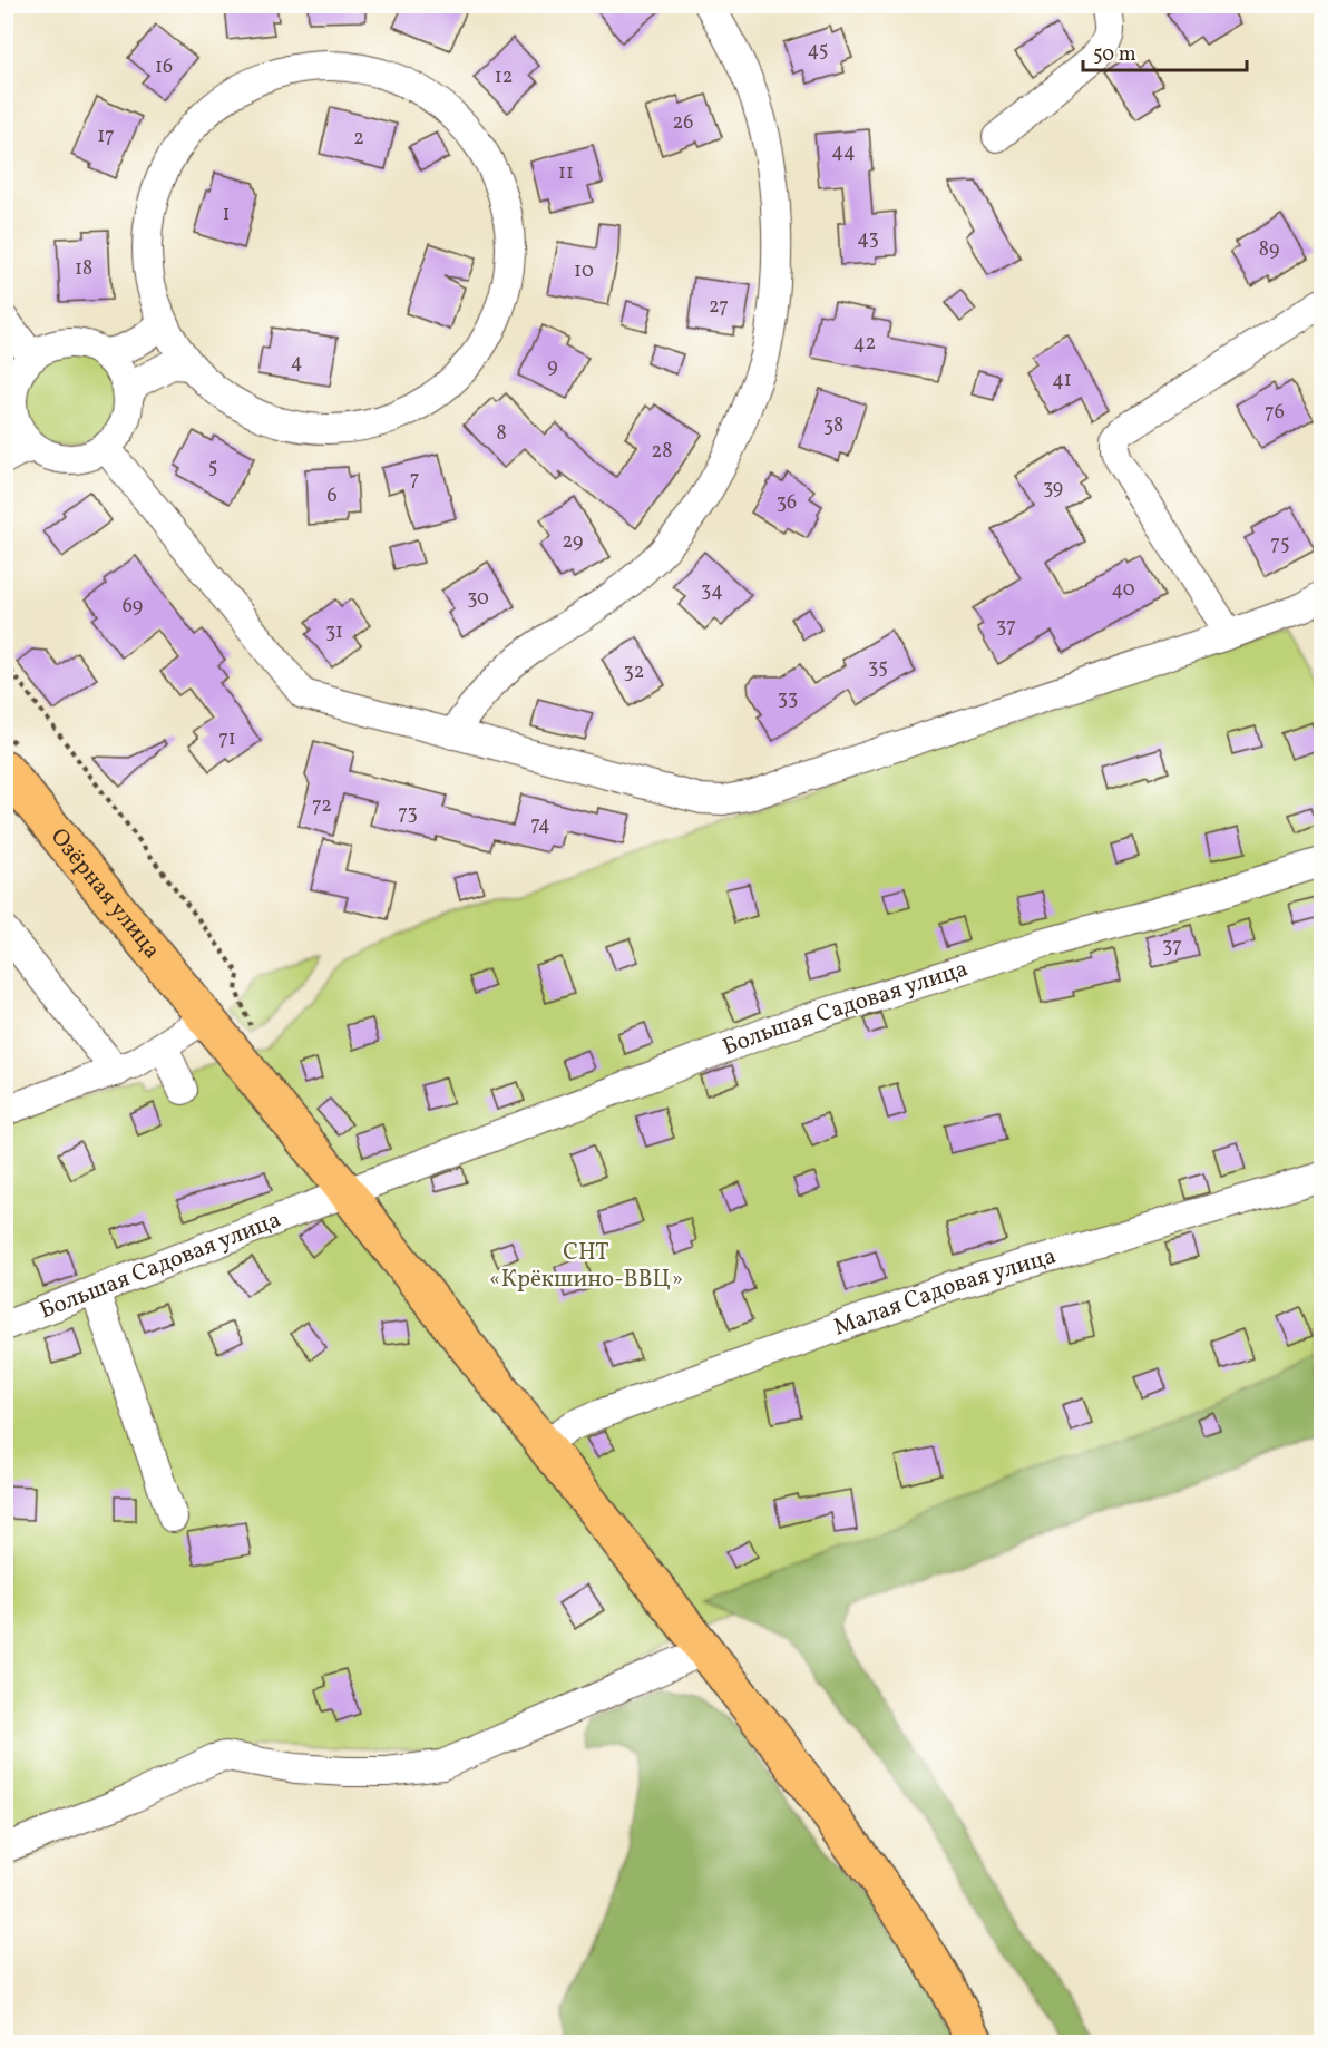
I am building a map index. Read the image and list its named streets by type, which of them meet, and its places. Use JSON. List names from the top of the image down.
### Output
{
  "streets": {
    "main road": ["Озёрная улица"],
    "street": ["Большая Садовая улица", "Малая Садовая улица"]
  },
  "crossings": [
    ["Озёрная улица", "Большая Садовая улица"],
    ["Озёрная улица", "Малая Садовая улица"]
  ],
  "parks": ["СНТ «Крёкшино-ВВЦ»"],
  "house_numbers": [
    "45",
    "16",
    "12",
    "26",
    "17",
    "2",
    "44",
    "11",
    "1",
    "43",
    "89",
    "18",
    "10",
    "27",
    "42",
    "4",
    "9",
    "41",
    "76",
    "38",
    "8",
    "28",
    "5",
    "7",
    "39",
    "6",
    "36",
    "29",
    "75",
    "40",
    "34",
    "30",
    "69",
    "37",
    "31",
    "35",
    "32",
    "33",
    "71",
    "72",
    "73",
    "74",
    "37"
  ],
  "scale_bar": "50 m"
}
